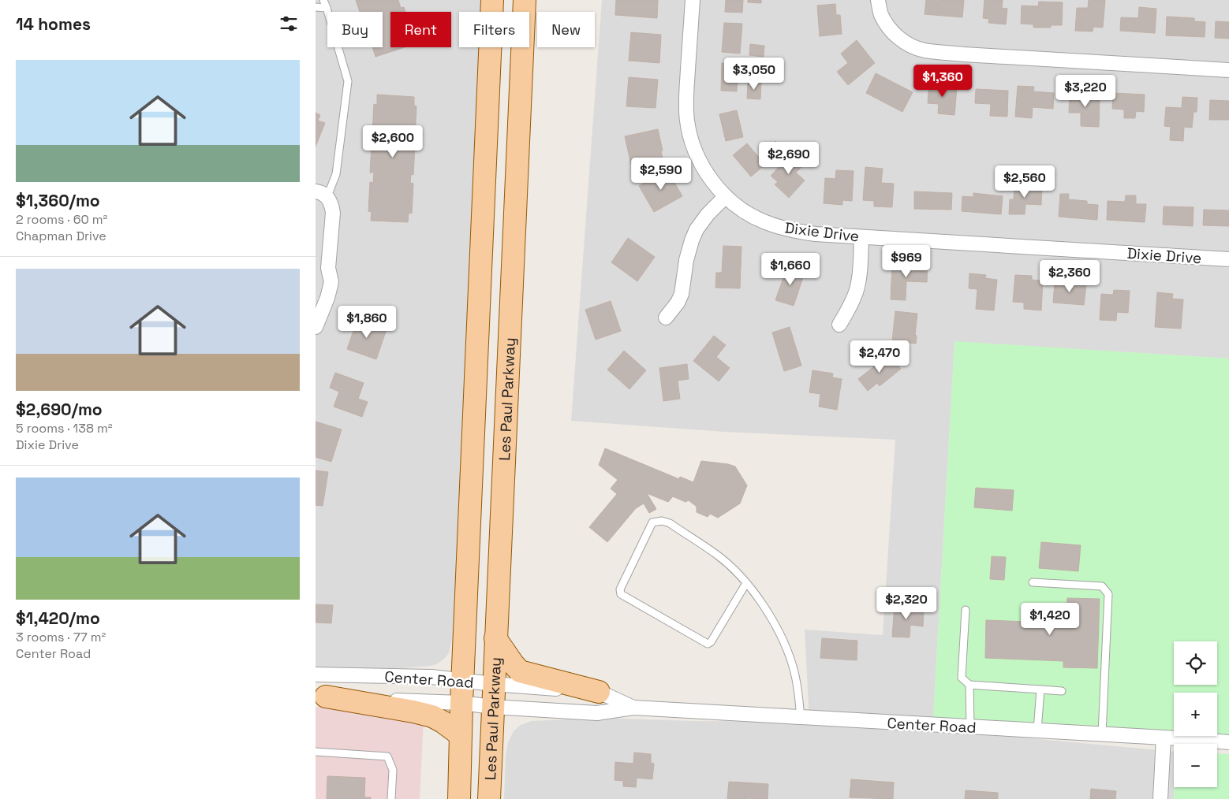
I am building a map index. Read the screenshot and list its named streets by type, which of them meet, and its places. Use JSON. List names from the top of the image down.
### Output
{
  "streets": {
    "main road": ["Les Paul Parkway"],
    "street": ["Dixie Drive", "Center Road"]
  },
  "crossings": [
    ["Les Paul Parkway", "Center Road"]
  ],
  "page": {
    "heading": "14 homes",
    "chip": [
      "Buy",
      "Rent",
      "Filters",
      "New"
    ],
    "list": [
      {
        "name": "$1,360/mo",
        "note": "2 rooms · 60 m² · Chapman Drive"
      },
      {
        "name": "$2,690/mo",
        "note": "5 rooms · 138 m² · Dixie Drive"
      },
      {
        "name": "$1,420/mo",
        "note": "3 rooms · 77 m² · Center Road"
      }
    ],
    "price": [
      "$3,050",
      "$1,360",
      "$3,220",
      "$2,600",
      "$2,690",
      "$2,590",
      "$2,560",
      "$969",
      "$1,660",
      "$2,360",
      "$1,860",
      "$2,470",
      "$2,320",
      "$1,420"
    ],
    "map_buttons": ["+", "−"]
  }
}
